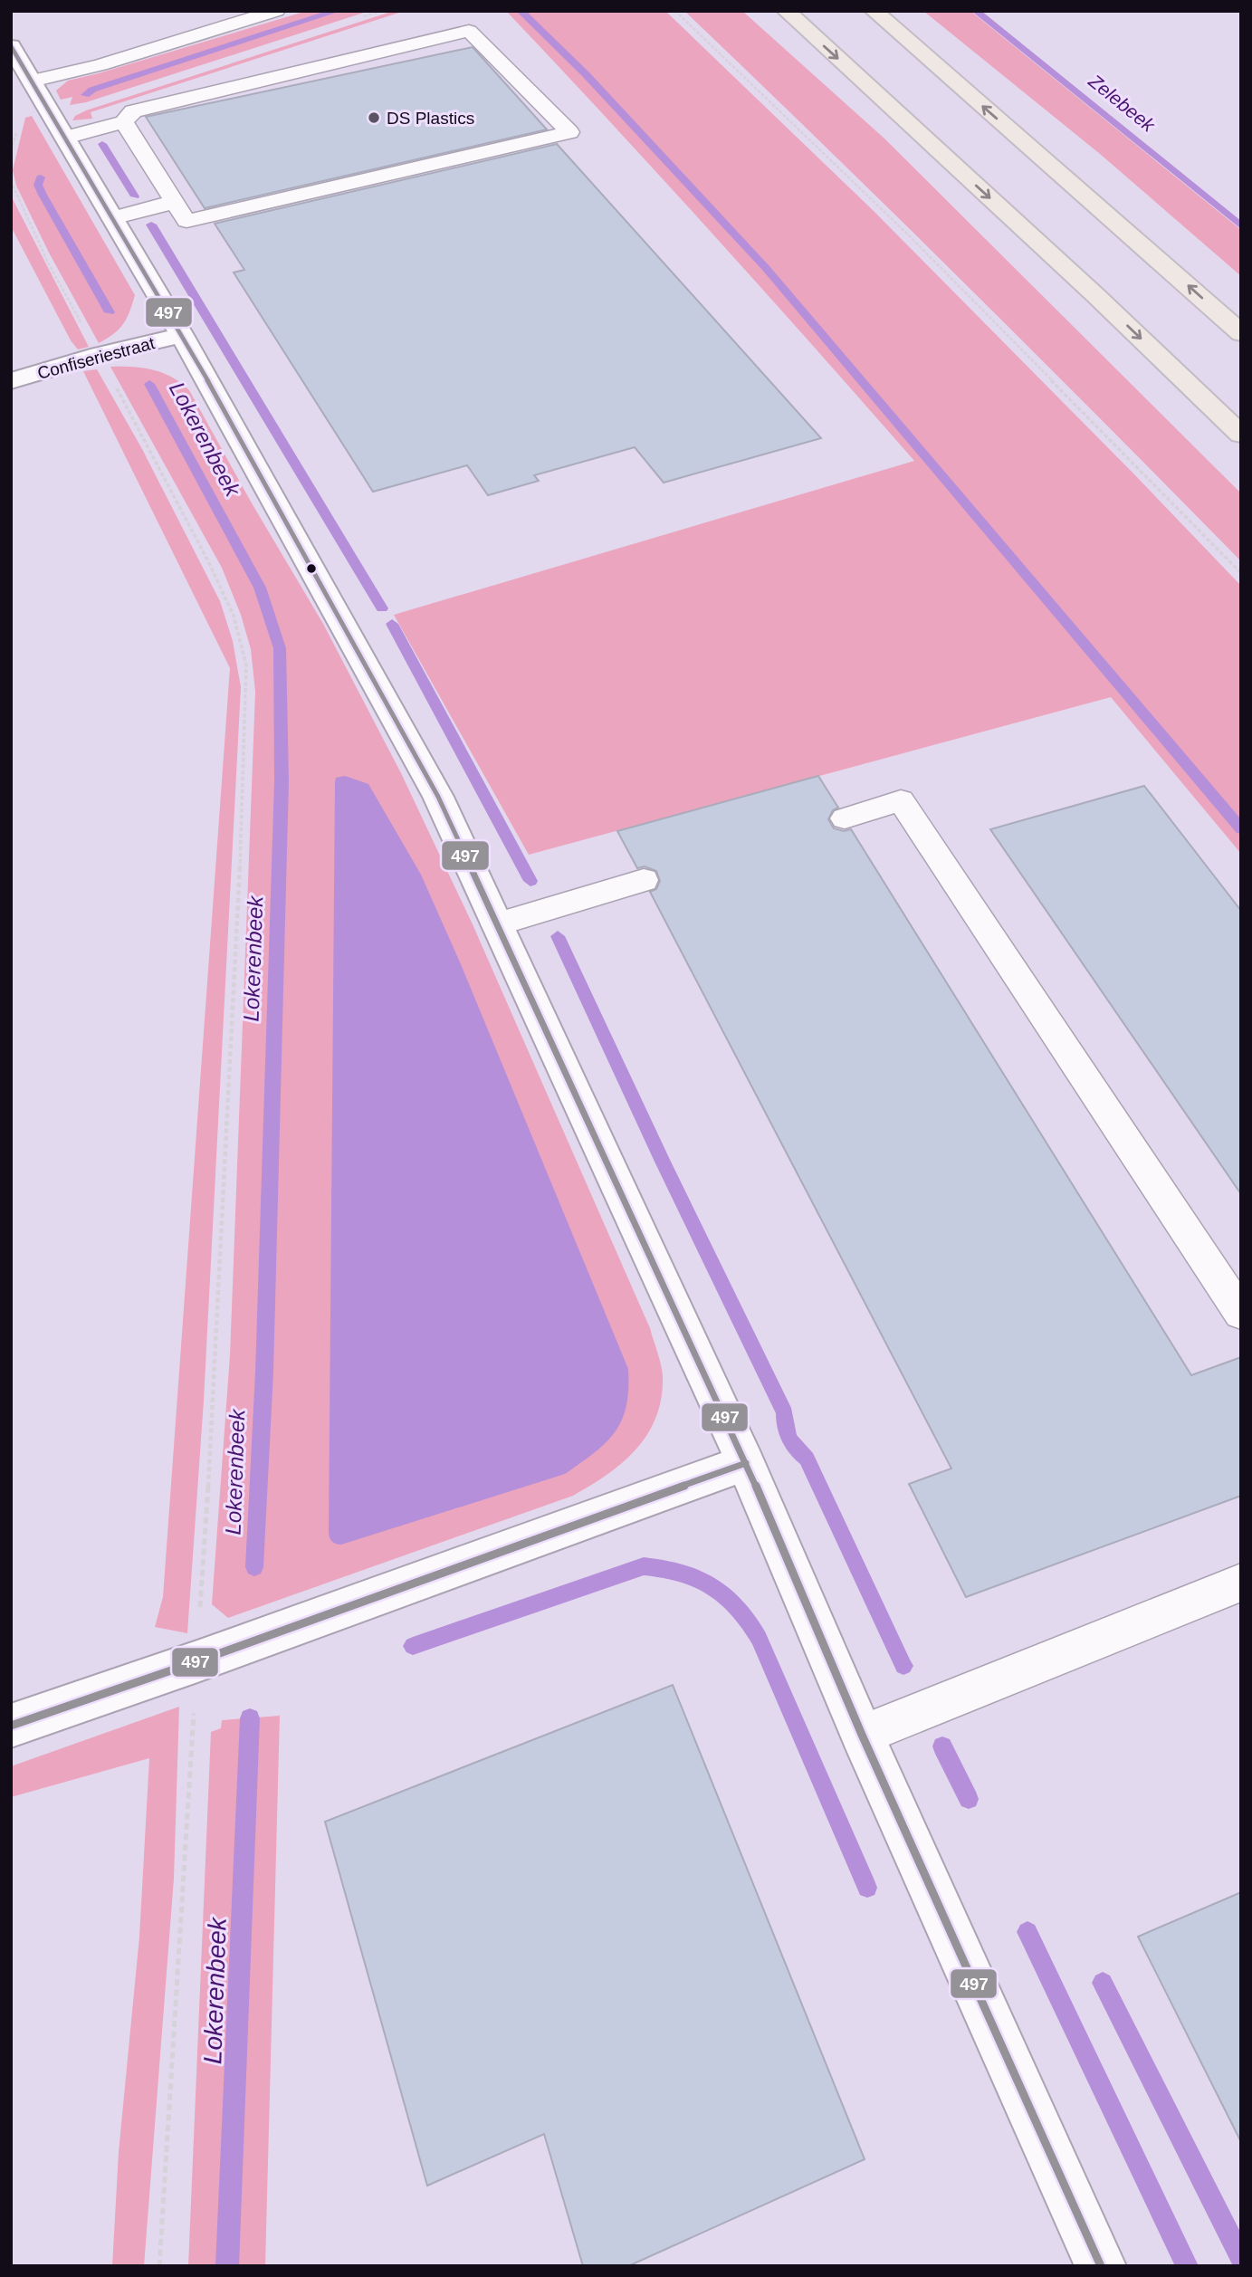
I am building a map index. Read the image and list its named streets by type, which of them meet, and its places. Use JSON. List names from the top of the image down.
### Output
{
  "streets": {
    "street": ["Confiseriestraat"]
  },
  "water": ["Zelebeek", "Lokerenbeek"],
  "places": ["DS Plastics"],
  "lines": ["transit line 497"]
}
